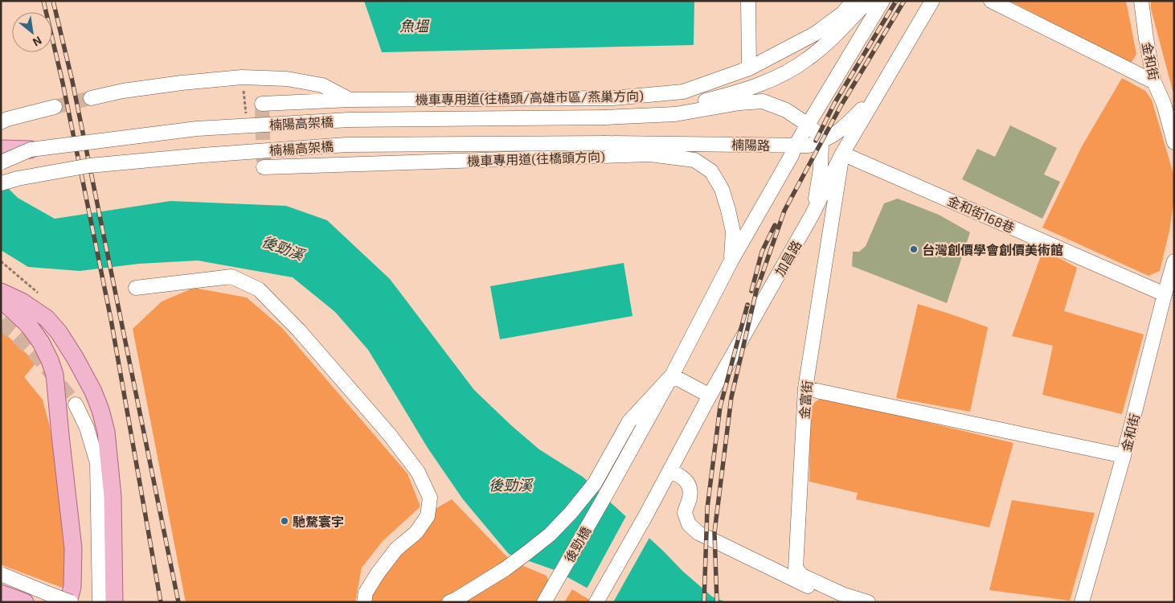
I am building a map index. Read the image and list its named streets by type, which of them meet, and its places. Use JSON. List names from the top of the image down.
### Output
{
  "streets": {
    "street": [
      "金和街",
      "機車專用道(往橋頭/高雄市區/燕巢方向)",
      "楠陽高架橋",
      "楠陽路",
      "楠楊高架橋",
      "機車專用道(往橋頭方向)",
      "金和街168巷",
      "加昌路",
      "金富街",
      "後勁橋"
    ]
  },
  "crossings": [
    ["金和街", "金和街168巷"],
    ["楠陽路", "楠楊高架橋"],
    ["楠陽路", "加昌路"],
    ["金和街168巷", "加昌路"],
    ["金和街168巷", "金富街"],
    ["加昌路", "金富街"]
  ],
  "water": ["魚塭", "後勁溪"],
  "places": ["台灣創價學會創價美術館", "馳騖寰宇"],
  "north": "bottom right"
}
